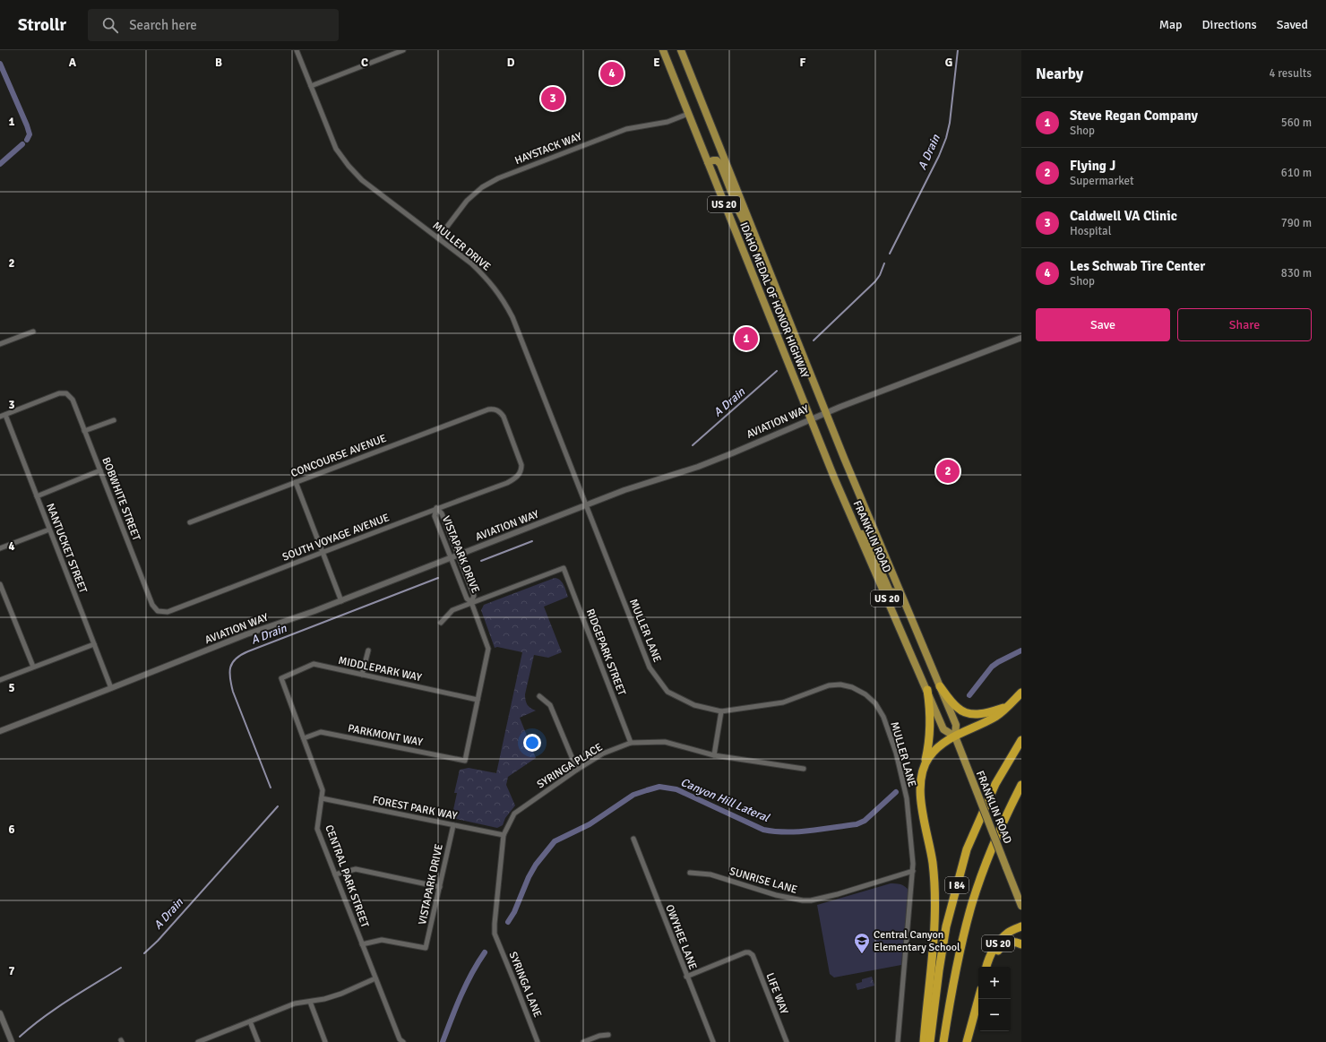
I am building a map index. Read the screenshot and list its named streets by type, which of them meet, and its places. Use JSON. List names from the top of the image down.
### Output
{
  "streets": {
    "highway": ["US 20", "I 84"],
    "main road": ["IDAHO MEDAL OF HONOR HIGHWAY", "FRANKLIN ROAD"],
    "street": [
      "HAYSTACK WAY",
      "MULLER DRIVE",
      "AVIATION WAY",
      "CONCOURSE AVENUE",
      "BOBWHITE STREET",
      "SOUTH VOYAGE AVENUE",
      "NANTUCKET STREET",
      "VISTAPARK DRIVE",
      "MULLER LANE",
      "RIDGEPARK STREET",
      "MIDDLEPARK WAY",
      "PARKMONT WAY",
      "SYRINGA PLACE",
      "FOREST PARK WAY",
      "CENTRAL PARK STREET",
      "SUNRISE LANE",
      "OWYHEE LANE",
      "SYRINGA LANE",
      "LIFE WAY"
    ]
  },
  "crossings": [
    ["HAYSTACK WAY", "MULLER DRIVE"],
    ["HAYSTACK WAY", "IDAHO MEDAL OF HONOR HIGHWAY"],
    ["US 20", "FRANKLIN ROAD"],
    ["MULLER DRIVE", "AVIATION WAY"],
    ["MULLER DRIVE", "MULLER LANE"],
    ["IDAHO MEDAL OF HONOR HIGHWAY", "AVIATION WAY"],
    ["IDAHO MEDAL OF HONOR HIGHWAY", "FRANKLIN ROAD"],
    ["AVIATION WAY", "FRANKLIN ROAD"],
    ["AVIATION WAY", "NANTUCKET STREET"],
    ["AVIATION WAY", "VISTAPARK DRIVE"],
    ["AVIATION WAY", "MULLER LANE"],
    ["CONCOURSE AVENUE", "SOUTH VOYAGE AVENUE"],
    ["BOBWHITE STREET", "SOUTH VOYAGE AVENUE"],
    ["BOBWHITE STREET", "NANTUCKET STREET"],
    ["SOUTH VOYAGE AVENUE", "VISTAPARK DRIVE"],
    ["VISTAPARK DRIVE", "RIDGEPARK STREET"],
    ["VISTAPARK DRIVE", "MIDDLEPARK WAY"],
    ["VISTAPARK DRIVE", "PARKMONT WAY"],
    ["VISTAPARK DRIVE", "FOREST PARK WAY"],
    ["VISTAPARK DRIVE", "CENTRAL PARK STREET"],
    ["MULLER LANE", "SUNRISE LANE"],
    ["RIDGEPARK STREET", "SYRINGA PLACE"],
    ["MIDDLEPARK WAY", "CENTRAL PARK STREET"],
    ["PARKMONT WAY", "CENTRAL PARK STREET"],
    ["SYRINGA PLACE", "FOREST PARK WAY"],
    ["SYRINGA PLACE", "SYRINGA LANE"],
    ["FOREST PARK WAY", "CENTRAL PARK STREET"],
    ["OWYHEE LANE", "LIFE WAY"]
  ],
  "water": ["A Drain", "Canyon Hill Lateral"],
  "places": {
    "school or university": ["Central Canyon Elementary School"]
  },
  "page": {
    "header": "Strollr",
    "search": "Search here",
    "nav": ["Map", "Directions", "Saved"],
    "heading": ["Nearby", "4 results"],
    "pins": [
      "4",
      "3",
      "1",
      "2"
    ],
    "list": [
      {
        "mark": "1",
        "name": "Steve Regan Company",
        "note": "Shop",
        "value": "560 m"
      },
      {
        "mark": "2",
        "name": "Flying J",
        "note": "Supermarket",
        "value": "610 m"
      },
      {
        "mark": "3",
        "name": "Caldwell VA Clinic",
        "note": "Hospital",
        "value": "790 m"
      },
      {
        "mark": "4",
        "name": "Les Schwab Tire Center",
        "note": "Shop",
        "value": "830 m"
      }
    ],
    "buttons": ["Save", "Share"],
    "map_buttons": ["+", "−"]
  },
  "grid": {
    "columns": [
      "A",
      "B",
      "C",
      "D",
      "E",
      "F",
      "G"
    ],
    "rows": [
      "1",
      "2",
      "3",
      "4",
      "5",
      "6",
      "7"
    ]
  }
}
